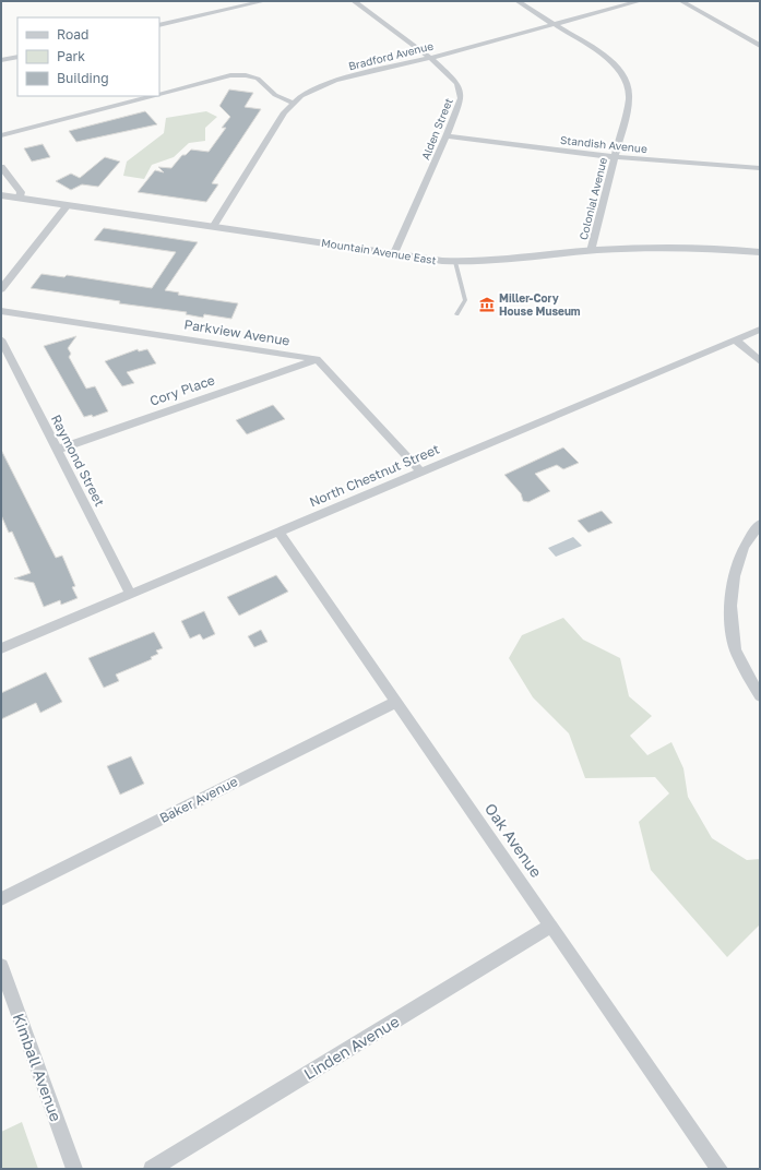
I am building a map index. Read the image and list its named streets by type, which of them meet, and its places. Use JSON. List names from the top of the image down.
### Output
{
  "streets": {
    "street": [
      "Bradford Avenue",
      "Alden Street",
      "Standish Avenue",
      "Colonial Avenue",
      "Mountain Avenue East",
      "Parkview Avenue",
      "Cory Place",
      "Raymond Street",
      "North Chestnut Street",
      "Baker Avenue",
      "Oak Avenue",
      "Linden Avenue",
      "Kimball Avenue"
    ]
  },
  "crossings": [
    ["Bradford Avenue", "Alden Street"],
    ["Bradford Avenue", "Colonial Avenue"],
    ["Bradford Avenue", "Mountain Avenue East"],
    ["Alden Street", "Standish Avenue"],
    ["Alden Street", "Mountain Avenue East"],
    ["Standish Avenue", "Colonial Avenue"],
    ["Colonial Avenue", "Mountain Avenue East"],
    ["Parkview Avenue", "Cory Place"],
    ["Cory Place", "Raymond Street"],
    ["Raymond Street", "North Chestnut Street"],
    ["North Chestnut Street", "Oak Avenue"],
    ["Baker Avenue", "Oak Avenue"],
    ["Oak Avenue", "Linden Avenue"]
  ],
  "places": {
    "museum": ["Miller-Cory House Museum"]
  },
  "legend": ["Road", "Park", "Building"]
}
